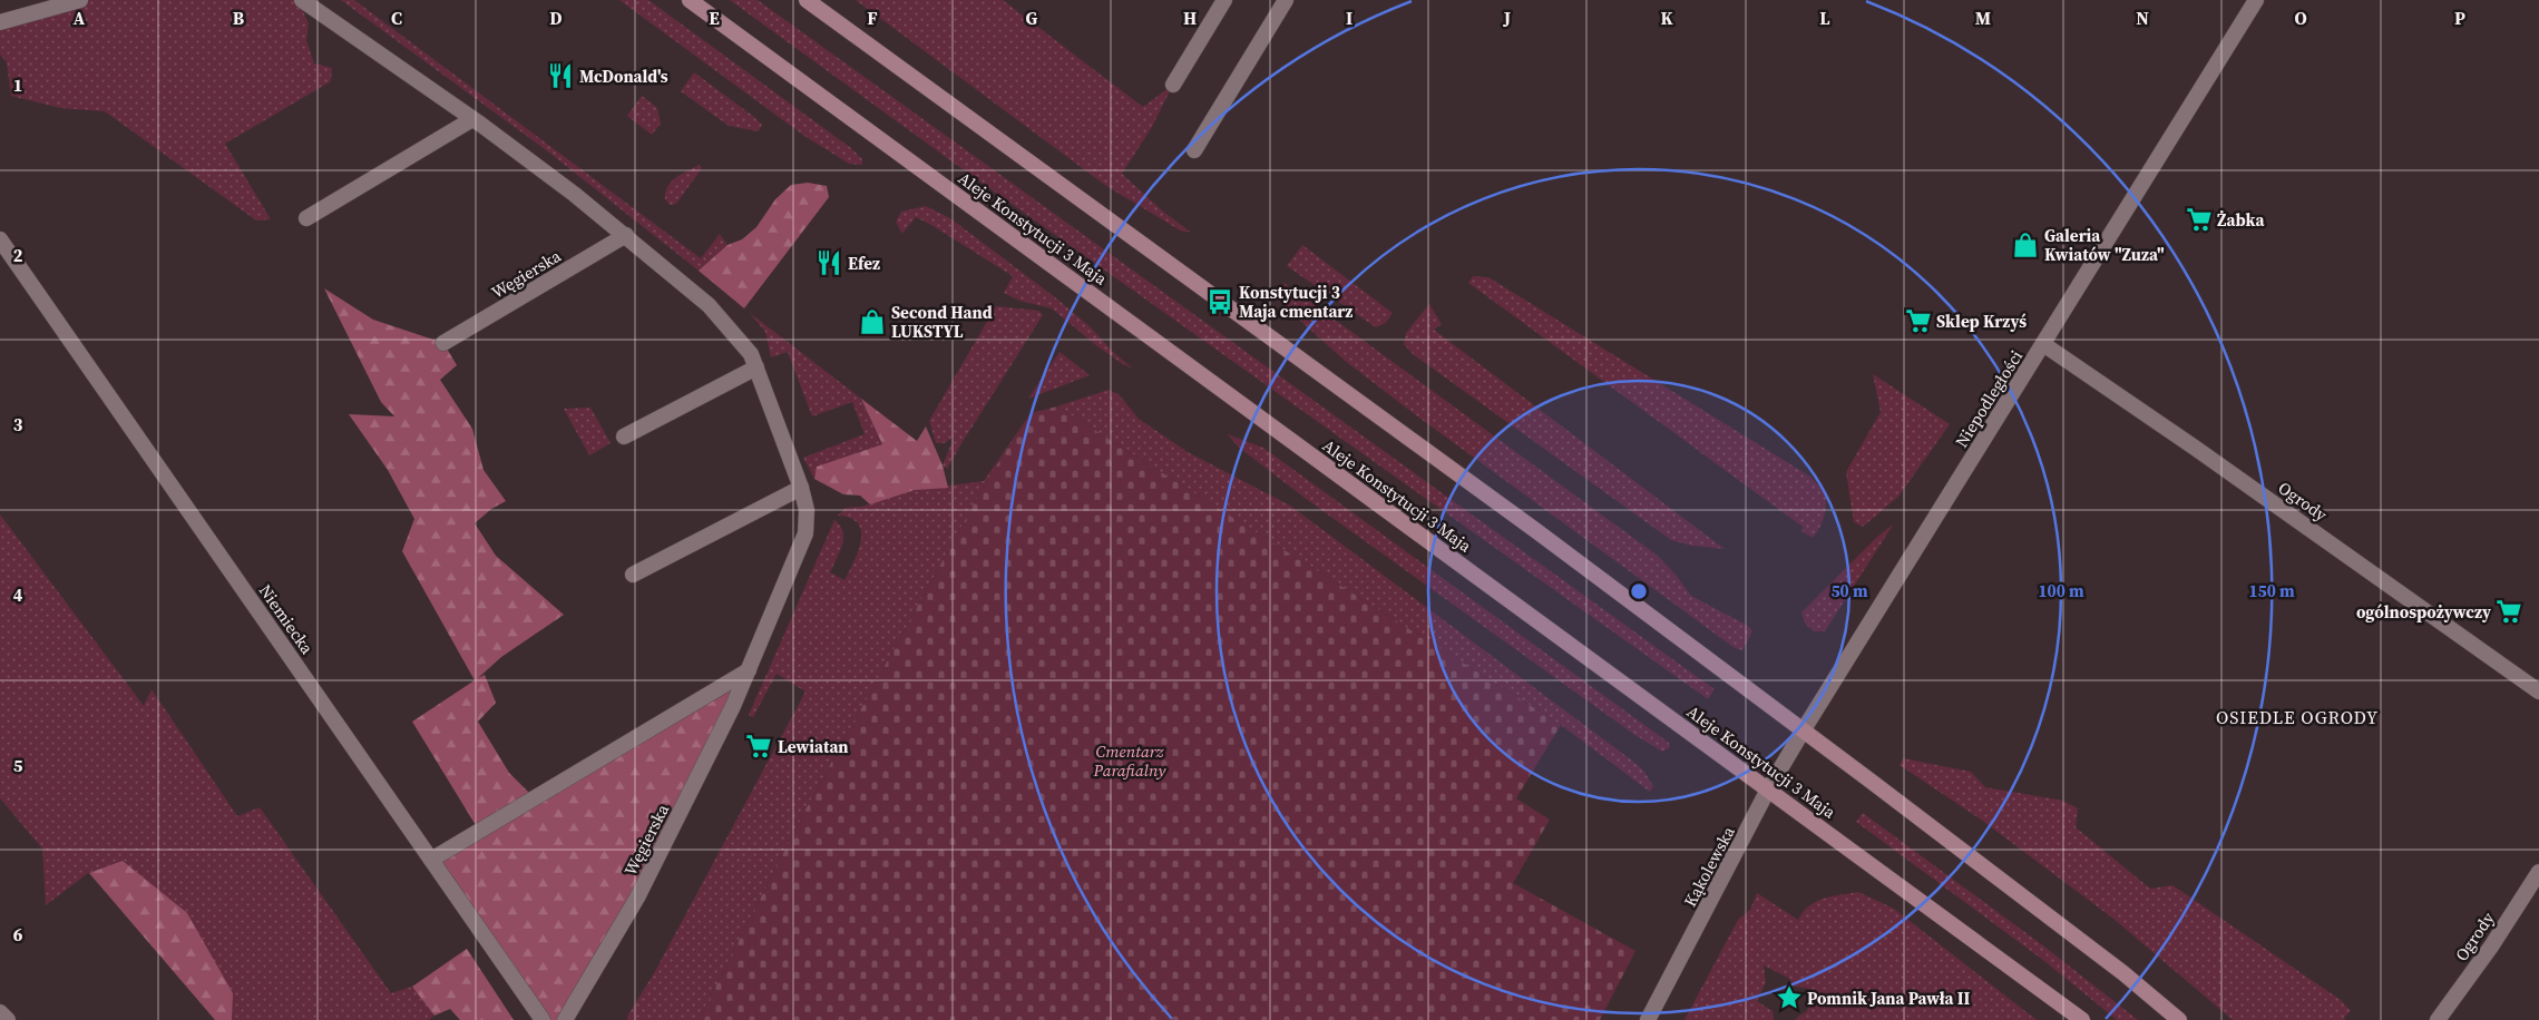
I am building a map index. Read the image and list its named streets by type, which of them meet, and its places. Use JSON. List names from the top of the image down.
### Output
{
  "streets": {
    "main road": ["Aleje Konstytucji 3 Maja"],
    "street": [
      "Węgierska",
      "Niepodległości",
      "Ogrody",
      "Niemiecka",
      "Kąkolewska"
    ]
  },
  "crossings": [
    ["Aleje Konstytucji 3 Maja", "Kąkolewska"],
    ["Niepodległości", "Ogrody"],
    ["Niepodległości", "Kąkolewska"]
  ],
  "districts": ["OSIEDLE OGRODY"],
  "parks": ["Cmentarz Parafialny"],
  "places": {
    "restaurant": ["McDonald's", "Efez"],
    "supermarket": [
      "Żabka",
      "Sklep Krzyś",
      "ogólnospożywczy",
      "Lewiatan"
    ],
    "shop": ["Galeria Kwiatów \"Zuza\"", "Second Hand LUKSTYL"],
    "bus stop": ["Konstytucji 3 Maja cmentarz"],
    "place": ["Pomnik Jana Pawła II"]
  },
  "grid": {
    "columns": [
      "A",
      "B",
      "C",
      "D",
      "E",
      "F",
      "G",
      "H",
      "I",
      "J",
      "K",
      "L",
      "M",
      "N",
      "O",
      "P"
    ],
    "rows": [
      "1",
      "2",
      "3",
      "4",
      "5",
      "6"
    ]
  },
  "rings": ["50 m", "100 m", "150 m"]
}
